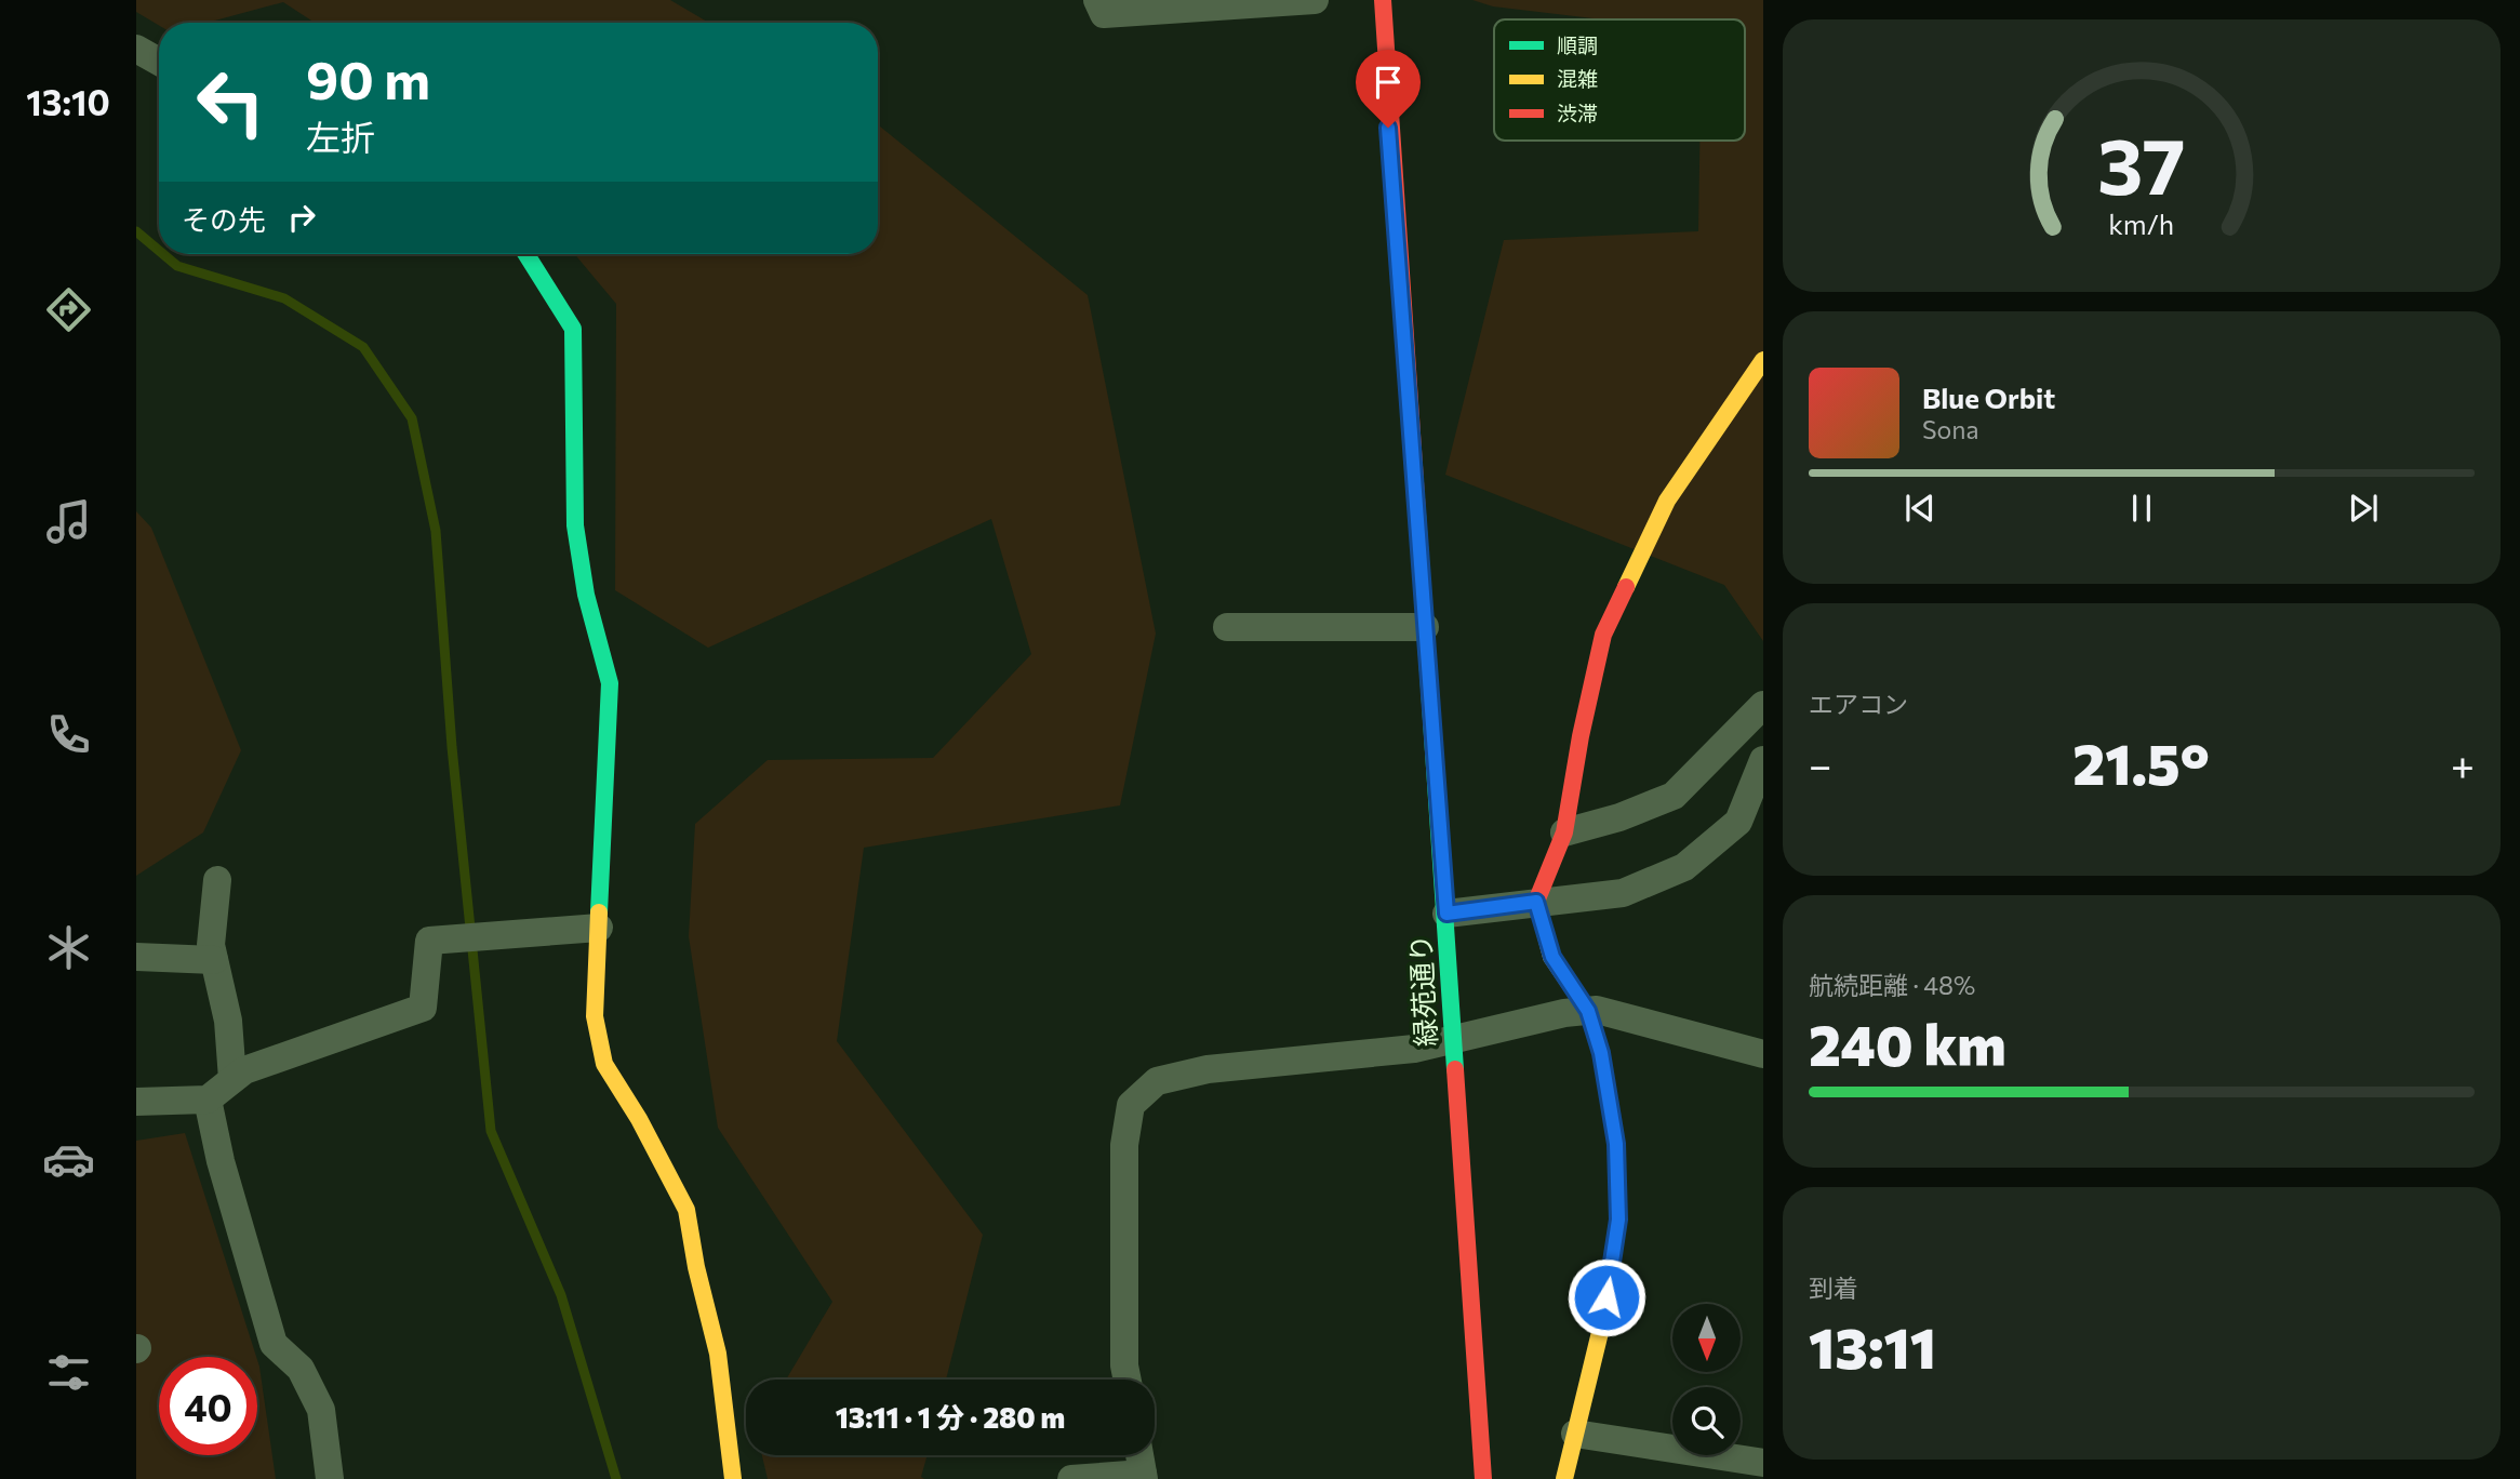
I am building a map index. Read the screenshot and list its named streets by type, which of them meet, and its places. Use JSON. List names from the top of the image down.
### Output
{
  "streets": {
    "street": ["緑苑通り"]
  },
  "legend": ["順調", "混雑", "渋滞"],
  "north": "bottom",
  "page": {
    "tabs": "13:10",
    "turn": ["90 m", "左折"],
    "then": "その先",
    "song": ["Blue Orbit", "Sona"],
    "tile": [
      "エアコン",
      ["航続距離 · 48%", "240 km"],
      ["到着", "13:11"]
    ],
    "heat": ["−", "21.5°", "+"],
    "limit": "40",
    "trip": "13:11 · 1 分 · 280 m",
    "gauge": ["37", "km/h"]
  }
}
